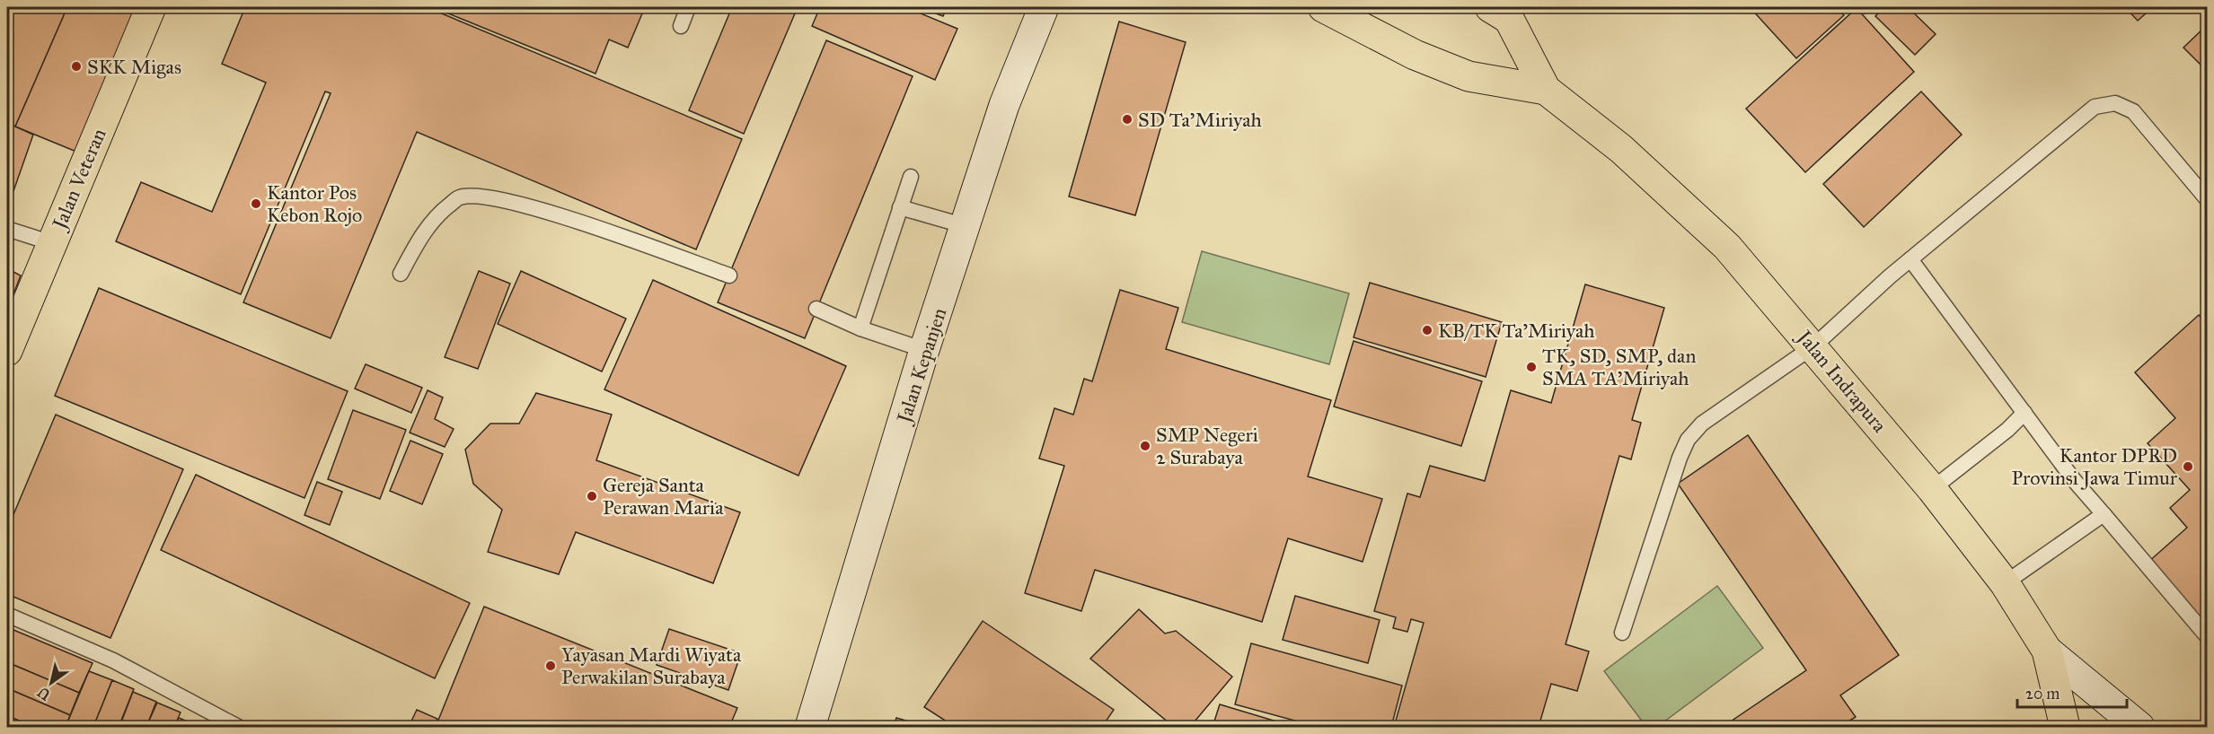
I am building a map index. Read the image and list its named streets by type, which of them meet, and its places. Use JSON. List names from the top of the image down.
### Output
{
  "streets": {
    "main road": ["Jalan Veteran", "Jalan Indrapura"],
    "street": ["Jalan Kepanjen"]
  },
  "places": [
    "SKK Migas",
    "SD Ta'Miriyah",
    "Kantor Pos Kebon Rojo",
    "KB/TK Ta'Miriyah",
    "TK, SD, SMP, dan SMA TA'Miriyah",
    "SMP Negeri 2 Surabaya",
    "Kantor DPRD Provinsi Jawa Timur",
    "Gereja Santa Perawan Maria",
    "Yayasan Mardi Wiyata Perwakilan Surabaya"
  ],
  "scale_bar": "20 m",
  "north": "bottom left"
}
